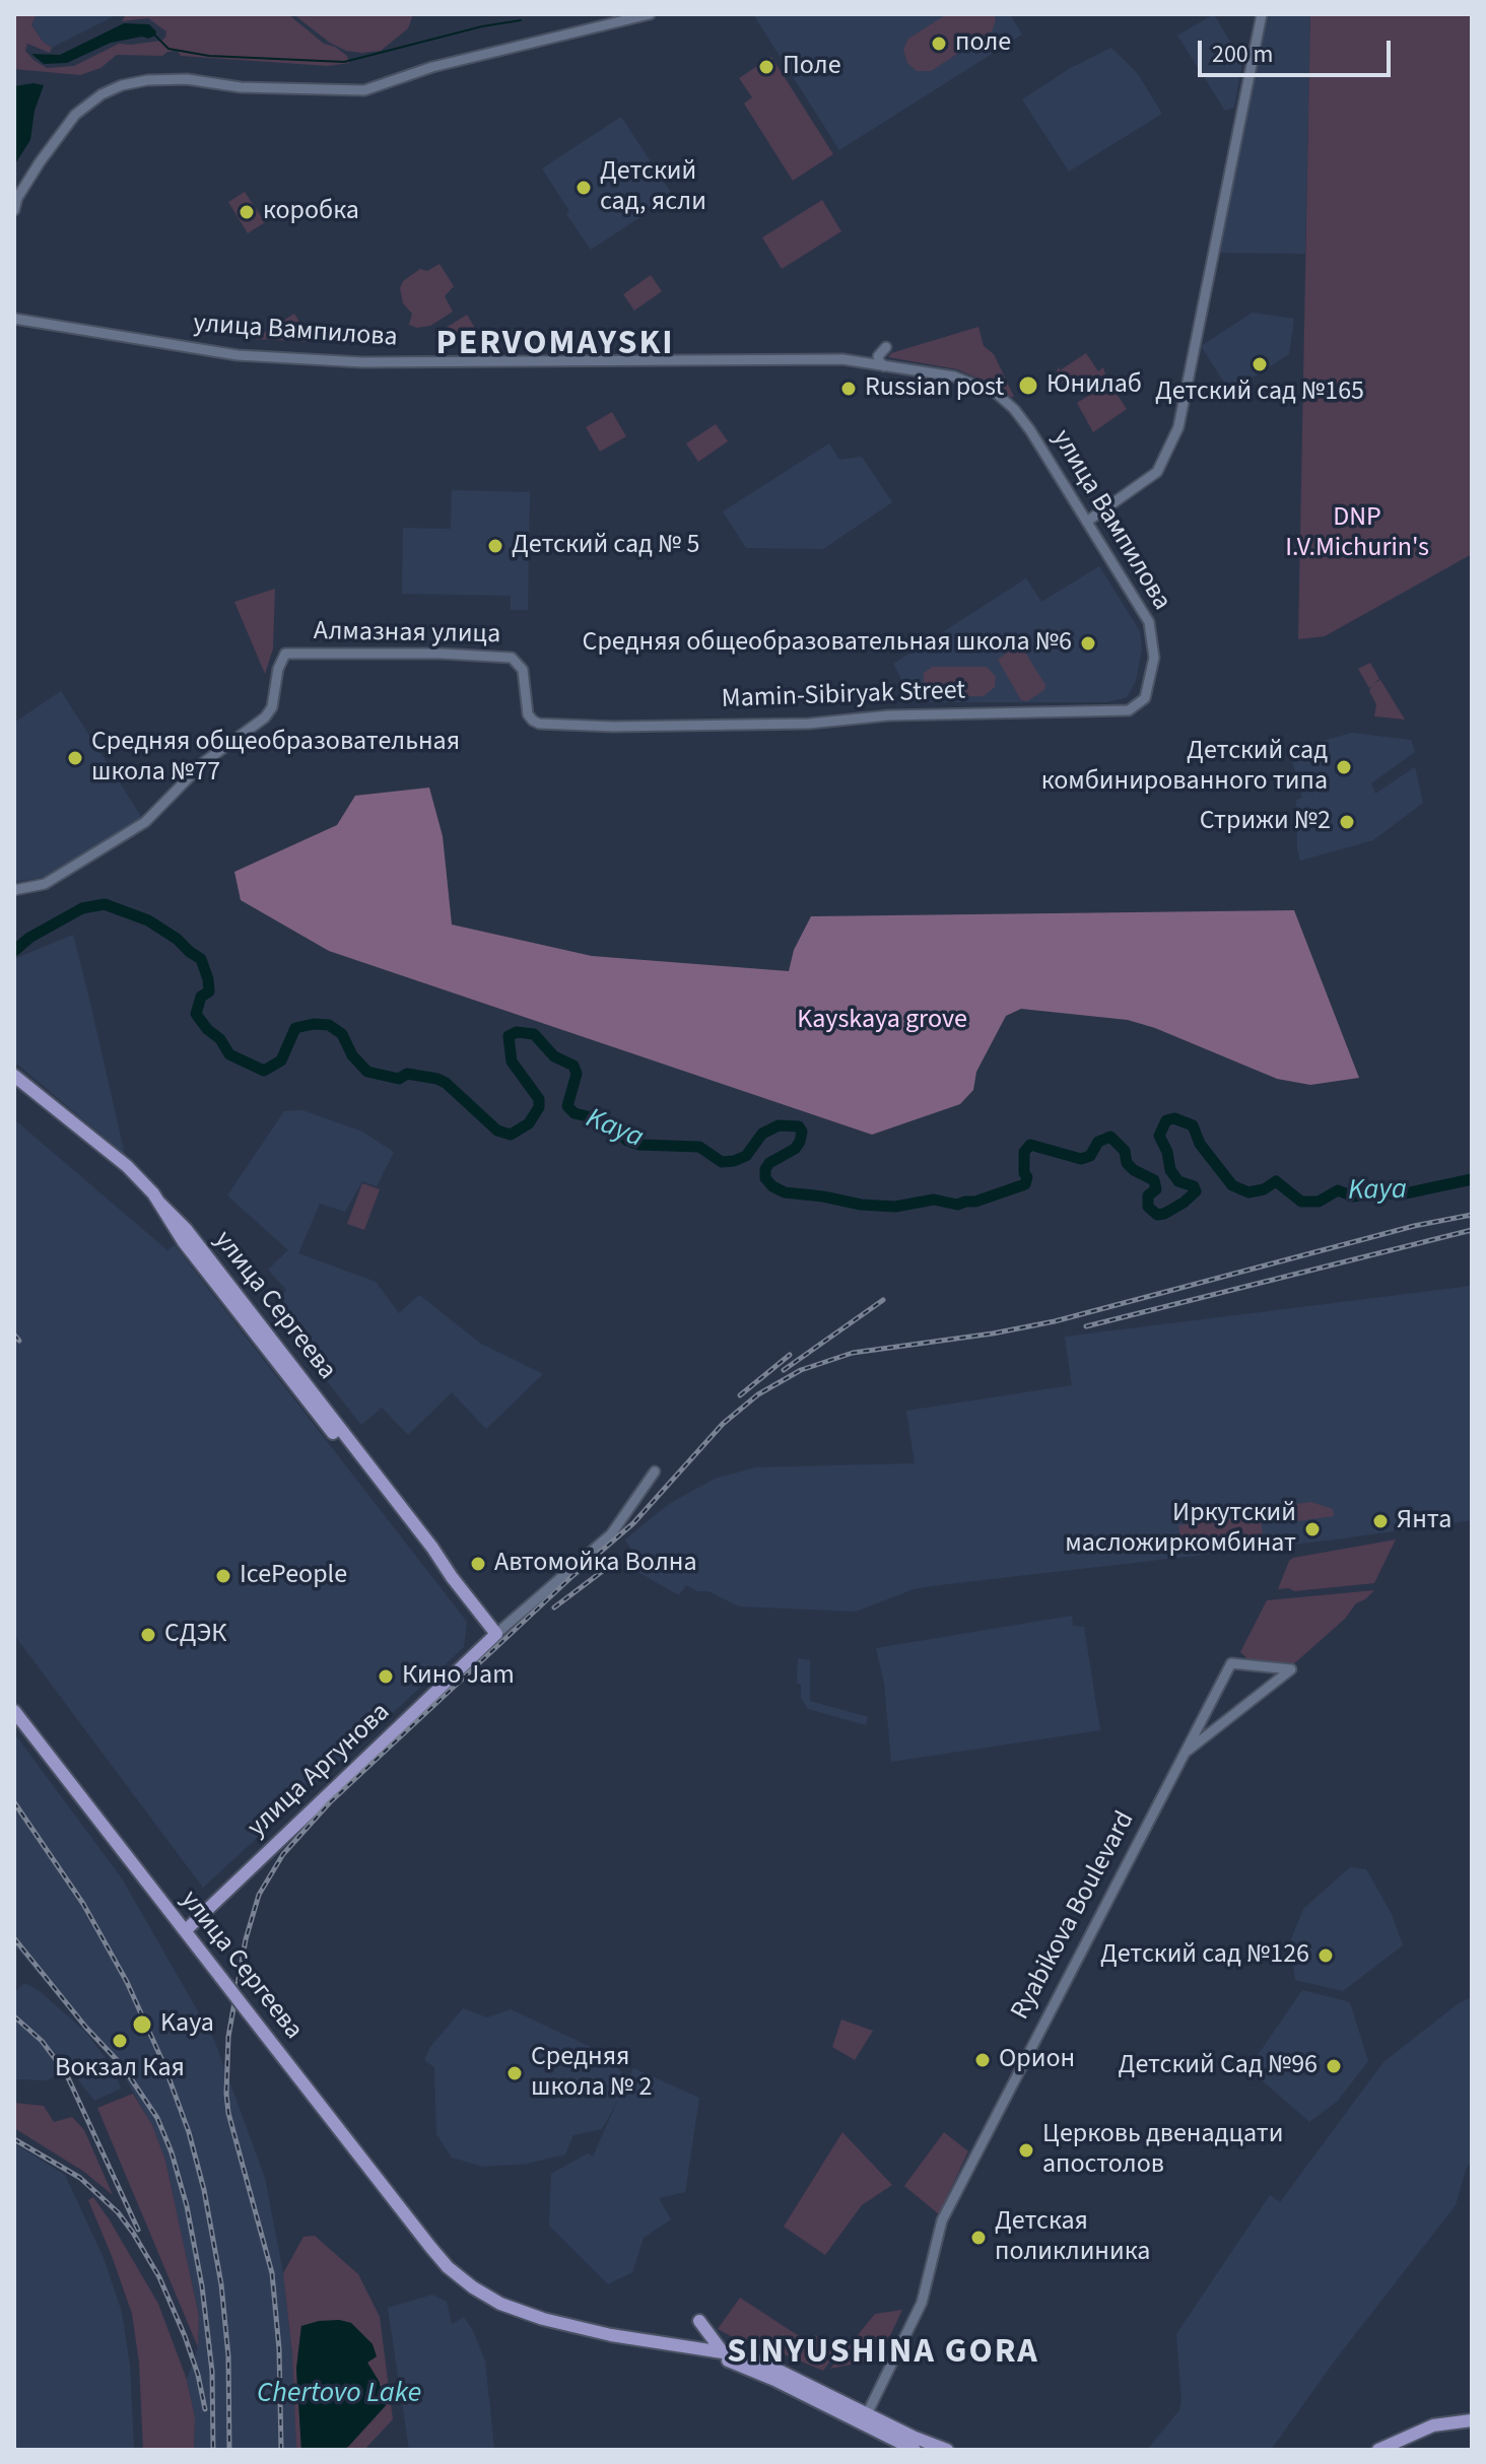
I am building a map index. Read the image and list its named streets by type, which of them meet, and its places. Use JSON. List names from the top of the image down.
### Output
{
  "streets": {
    "main road": ["улица Сергеева", "улица Аргунова"],
    "street": ["улица Вампилова", "Алмазная улица", "Ryabikova Boulevard"]
  },
  "crossings": [
    ["улица Вампилова", "Алмазная улица"],
    ["улица Сергеева", "улица Аргунова"]
  ],
  "districts": ["PERVOMAYSKI", "SINYUSHINA GORA"],
  "water": ["Kaya", "Chertovo Lake"],
  "parks": ["DNP I.V.Michurin's", "Kayskaya grove"],
  "places": [
    "поле",
    "Поле",
    "Детский сад, ясли",
    "коробка",
    "Детский сад №165",
    "Юнилаб",
    "Russian post",
    "Детский сад № 5",
    "Средняя общеобразовательная школа №6",
    "Средняя общеобразовательная школа №77",
    "Детский сад комбинированного типа",
    "Стрижи №2",
    "Янта",
    "Иркутский масложиркомбинат",
    "Автомойка Волна",
    "IcePeople",
    "СДЭК",
    "Кино Jam",
    "Детский сад №126",
    "Kaya",
    "Вокзал Кая",
    "Орион",
    "Детский Сад №96",
    "Средняя школа № 2",
    "Церковь двенадцати апостолов",
    "Детская поликлиника"
  ],
  "scale_bar": "200 m"
}
